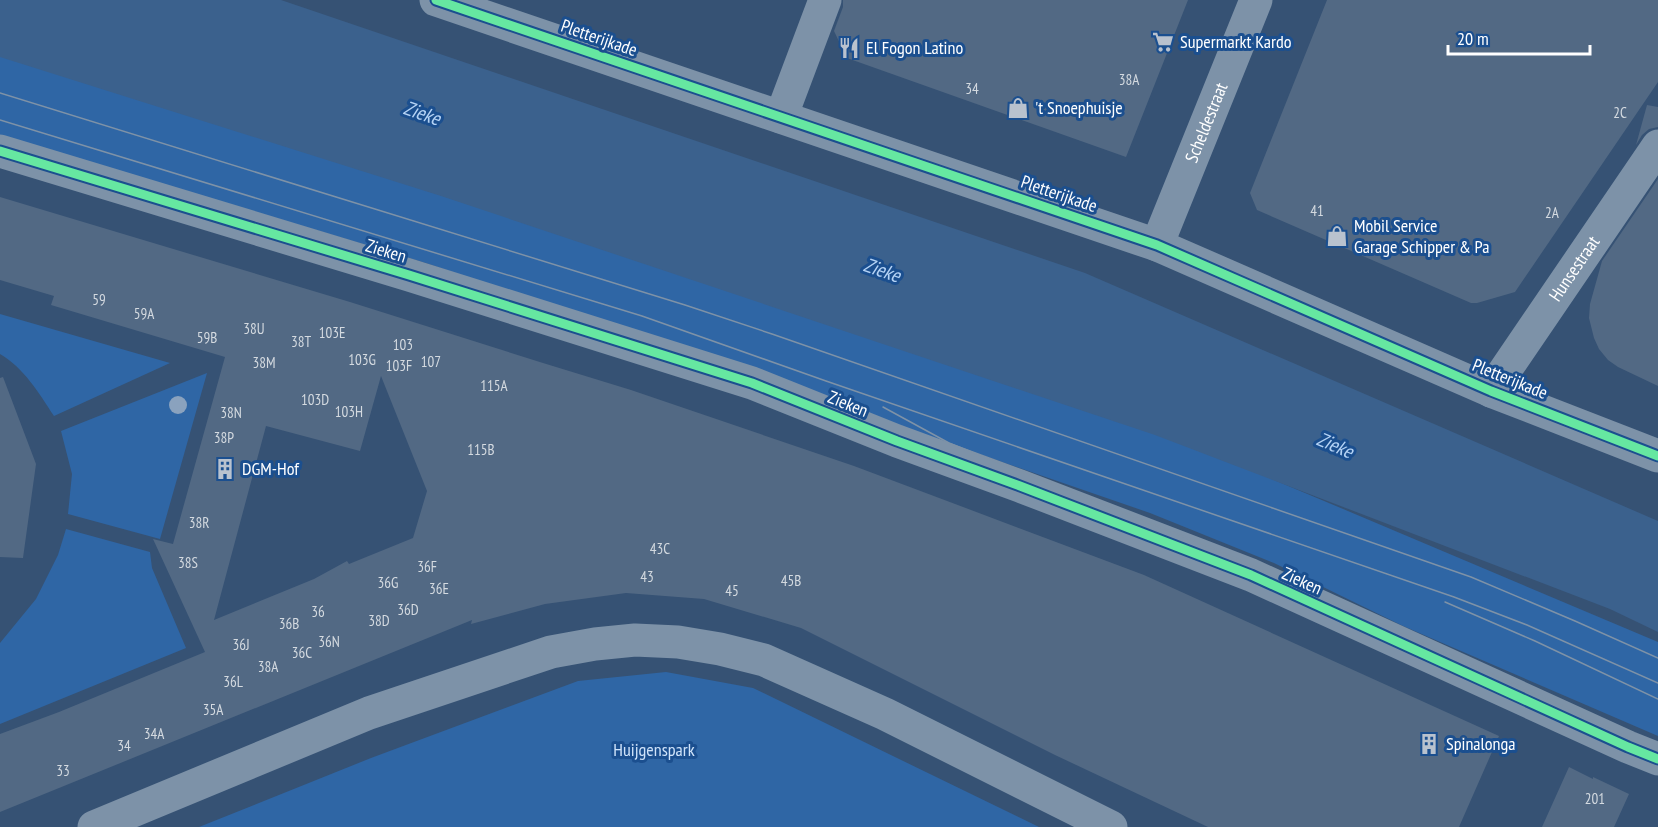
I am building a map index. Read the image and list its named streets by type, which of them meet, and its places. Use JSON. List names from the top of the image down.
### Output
{
  "streets": {
    "street": [
      "Pletterijkade",
      "Scheldestraat",
      "Zieken",
      "Hunsestraat"
    ]
  },
  "crossings": [
    ["Pletterijkade", "Scheldestraat"],
    ["Pletterijkade", "Hunsestraat"]
  ],
  "water": ["Zieke"],
  "parks": ["Huijgenspark"],
  "places": {
    "supermarket": ["Supermarkt Kardo"],
    "restaurant": ["El Fogon Latino"],
    "shop": ["'t Snoephuisje", "Mobil Service Garage Schipper & Pa"],
    "building": ["DGM-Hof", "Spinalonga"]
  },
  "house_numbers": [
    "38A",
    "34",
    "2C",
    "41",
    "2A",
    "59",
    "59A",
    "38U",
    "103E",
    "59B",
    "38T",
    "103",
    "103G",
    "107",
    "38M",
    "103F",
    "115A",
    "103D",
    "103H",
    "38N",
    "38P",
    "115B",
    "38R",
    "43C",
    "38S",
    "36F",
    "43",
    "45B",
    "36G",
    "36E",
    "45",
    "36D",
    "36",
    "38D",
    "36B",
    "36N",
    "36J",
    "36C",
    "38A",
    "36L",
    "35A",
    "34A",
    "34",
    "33",
    "201"
  ],
  "scale_bar": "20 m"
}
